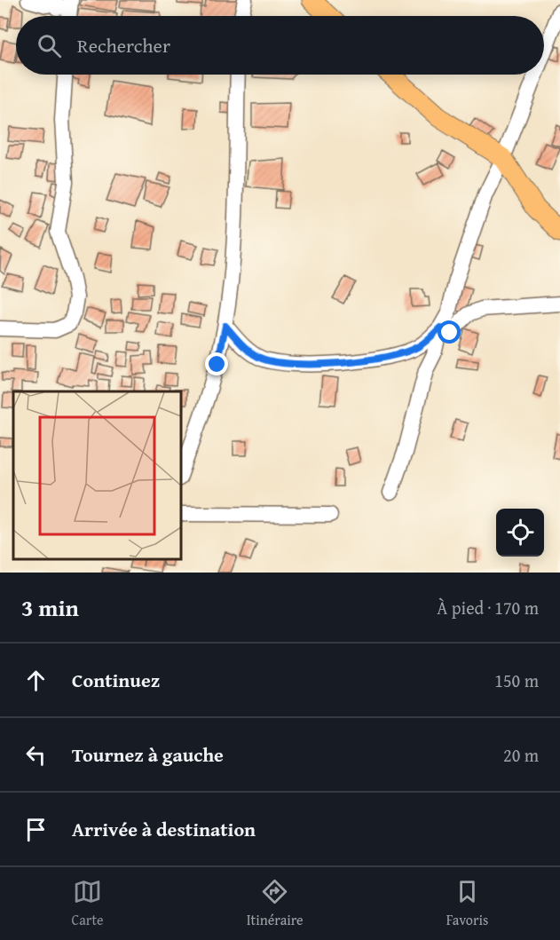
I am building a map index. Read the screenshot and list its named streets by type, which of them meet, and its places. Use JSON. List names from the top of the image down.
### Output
{
  "page": {
    "search": "Rechercher",
    "heading": ["3 min", "À pied · 170 m"],
    "list": [
      ["Continuez", "150 m"],
      ["Tournez à gauche", "20 m"],
      "Arrivée à destination"
    ],
    "nav": ["Carte", "Itinéraire", "Favoris"]
  }
}
